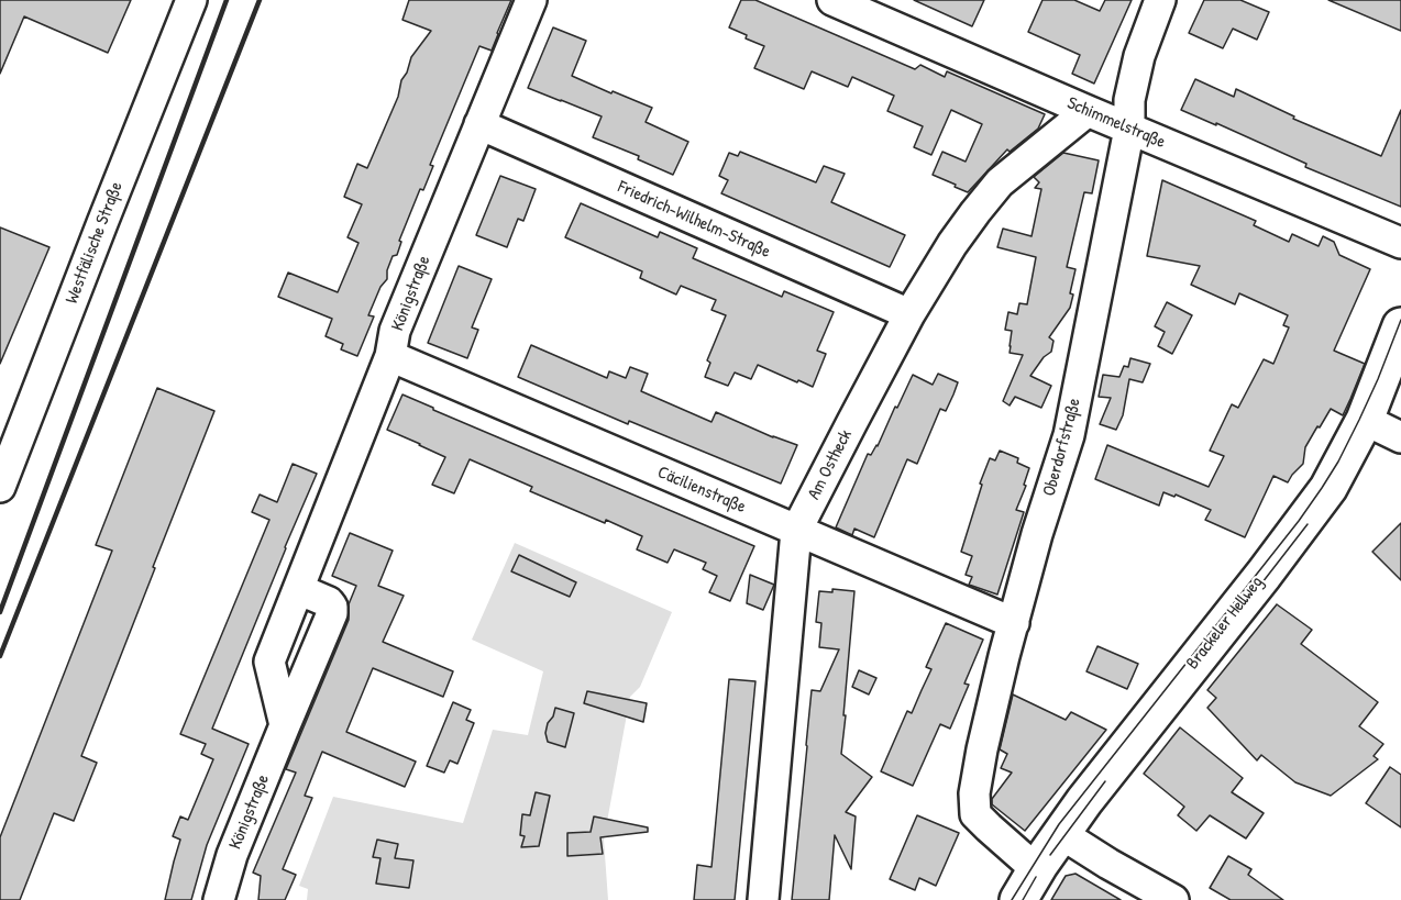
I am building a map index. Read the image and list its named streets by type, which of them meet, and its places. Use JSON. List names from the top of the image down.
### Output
{
  "streets": {
    "main road": ["Brackeler Hellweg"],
    "street": [
      "Schimmelstraße",
      "Friedrich-Wilhelm-Straße",
      "Westfälische Straße",
      "Königstraße",
      "Oberdorfstraße",
      "Am Ostheck",
      "Cäcilienstraße"
    ]
  },
  "crossings": [
    ["Schimmelstraße", "Oberdorfstraße"],
    ["Schimmelstraße", "Am Ostheck"],
    ["Friedrich-Wilhelm-Straße", "Königstraße"],
    ["Friedrich-Wilhelm-Straße", "Am Ostheck"],
    ["Königstraße", "Cäcilienstraße"],
    ["Oberdorfstraße", "Cäcilienstraße"],
    ["Oberdorfstraße", "Brackeler Hellweg"],
    ["Am Ostheck", "Cäcilienstraße"]
  ]
}
